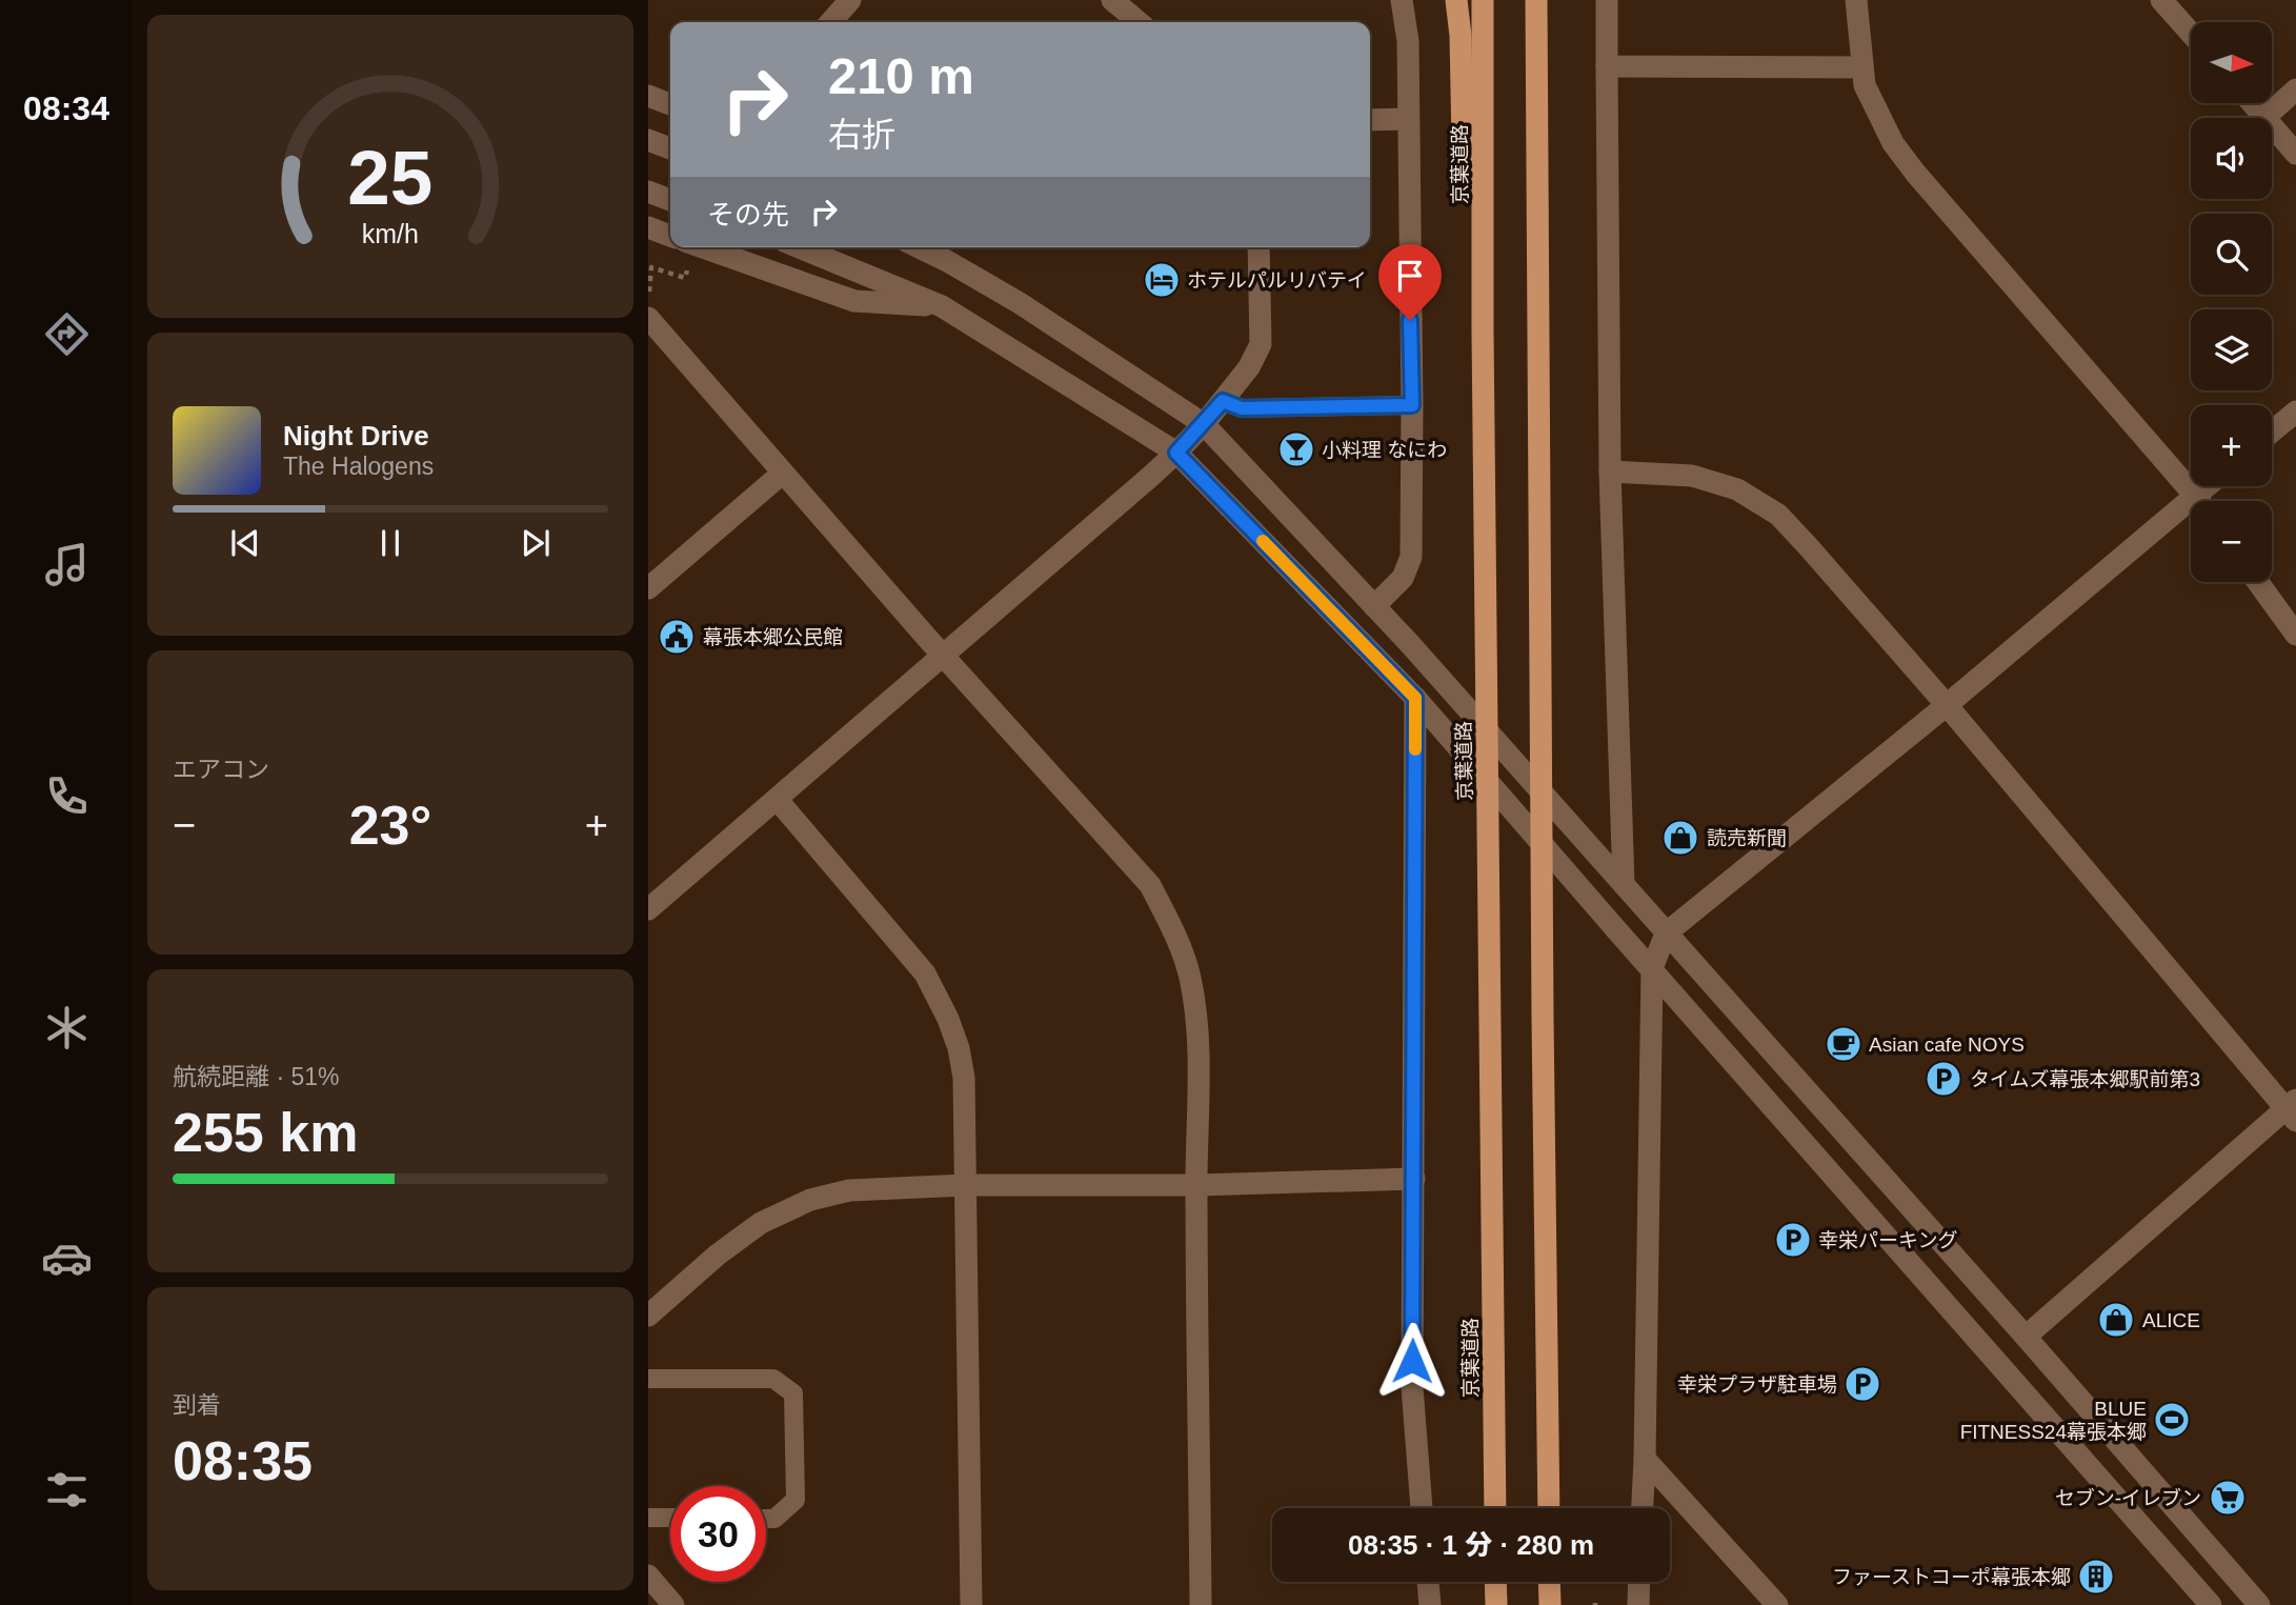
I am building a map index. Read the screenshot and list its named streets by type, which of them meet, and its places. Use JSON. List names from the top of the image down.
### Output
{
  "streets": {
    "highway": ["京葉道路"]
  },
  "places": {
    "hotel": ["ホテルパルリバテイ"],
    "bar": ["小料理 なにわ"],
    "public building": ["幕張本郷公民館"],
    "shop": ["読売新聞", "ALICE"],
    "cafe": ["Asian cafe NOYS"],
    "parking": ["タイムズ幕張本郷駅前第3", "幸栄パーキング", "幸栄プラザ駐車場"],
    "sports": ["BLUE FITNESS24幕張本郷"],
    "supermarket": ["セブン-イレブン"],
    "building": ["ファーストコーポ幕張本郷"]
  },
  "north": "right",
  "page": {
    "tabs": "08:34",
    "map_buttons": ["+", "−"],
    "turn": ["210 m", "右折"],
    "then": "その先",
    "song": ["Night Drive", "The Halogens"],
    "tile": [
      "エアコン",
      ["航続距離 · 51%", "255 km"],
      ["到着", "08:35"]
    ],
    "heat": ["−", "23°", "+"],
    "limit": "30",
    "trip": "08:35 · 1 分 · 280 m",
    "gauge": ["25", "km/h"]
  }
}
